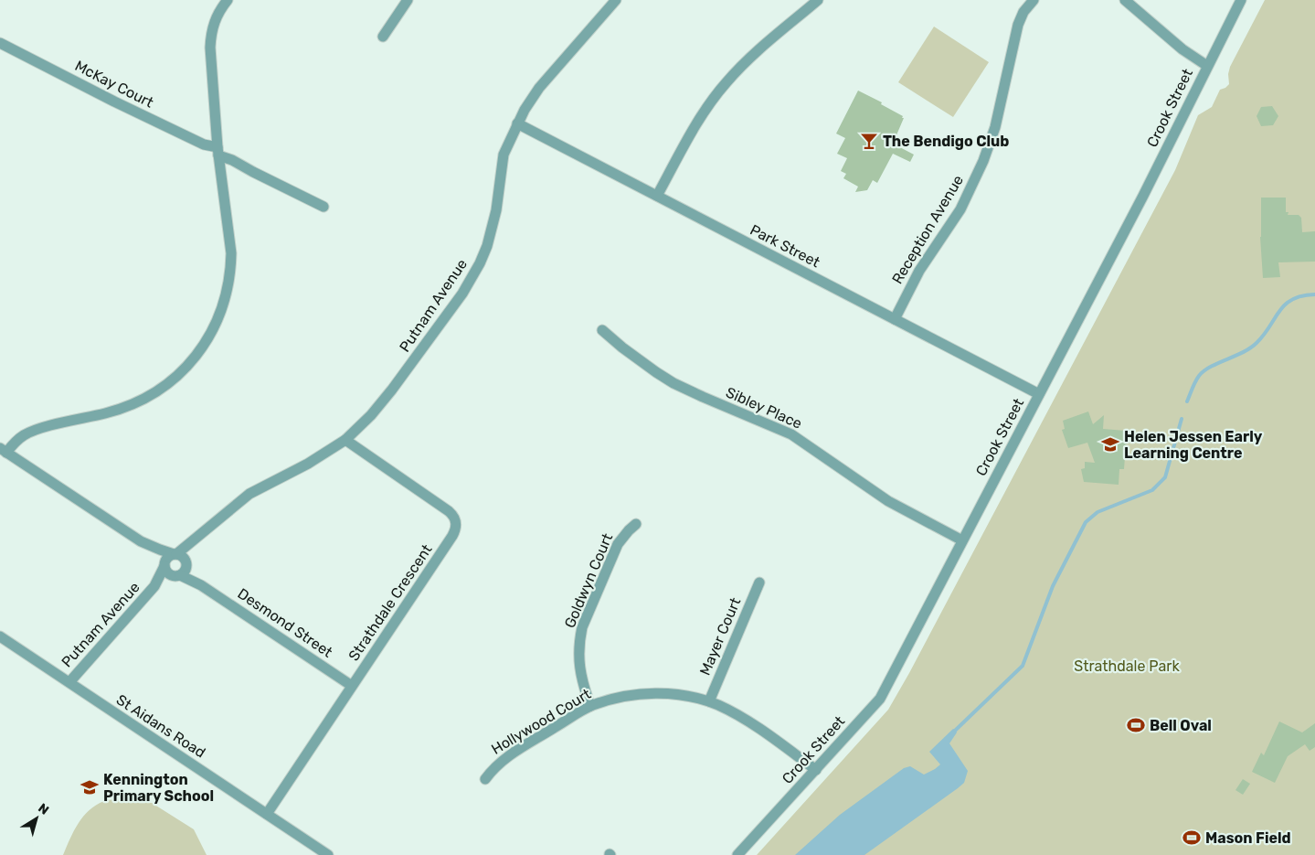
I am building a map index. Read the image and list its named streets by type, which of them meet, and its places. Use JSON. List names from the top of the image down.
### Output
{
  "streets": {
    "street": [
      "McKay Court",
      "Crook Street",
      "Reception Avenue",
      "Park Street",
      "Putnam Avenue",
      "Sibley Place",
      "Goldwyn Court",
      "Strathdale Crescent",
      "Desmond Street",
      "Mayer Court",
      "Hollywood Court",
      "St Aidans Road"
    ]
  },
  "crossings": [
    ["Crook Street", "Park Street"],
    ["Crook Street", "Sibley Place"],
    ["Crook Street", "Hollywood Court"],
    ["Reception Avenue", "Park Street"],
    ["Park Street", "Putnam Avenue"],
    ["Putnam Avenue", "Strathdale Crescent"],
    ["Putnam Avenue", "Desmond Street"],
    ["Putnam Avenue", "St Aidans Road"],
    ["Goldwyn Court", "Hollywood Court"],
    ["Strathdale Crescent", "Desmond Street"],
    ["Strathdale Crescent", "St Aidans Road"],
    ["Mayer Court", "Hollywood Court"]
  ],
  "parks": ["Strathdale Park"],
  "places": {
    "bar": ["The Bendigo Club"],
    "school or university": ["Helen Jessen Early Learning Centre", "Kennington Primary School"],
    "sports": ["Bell Oval", "Mason Field"]
  },
  "north": "top right"
}
